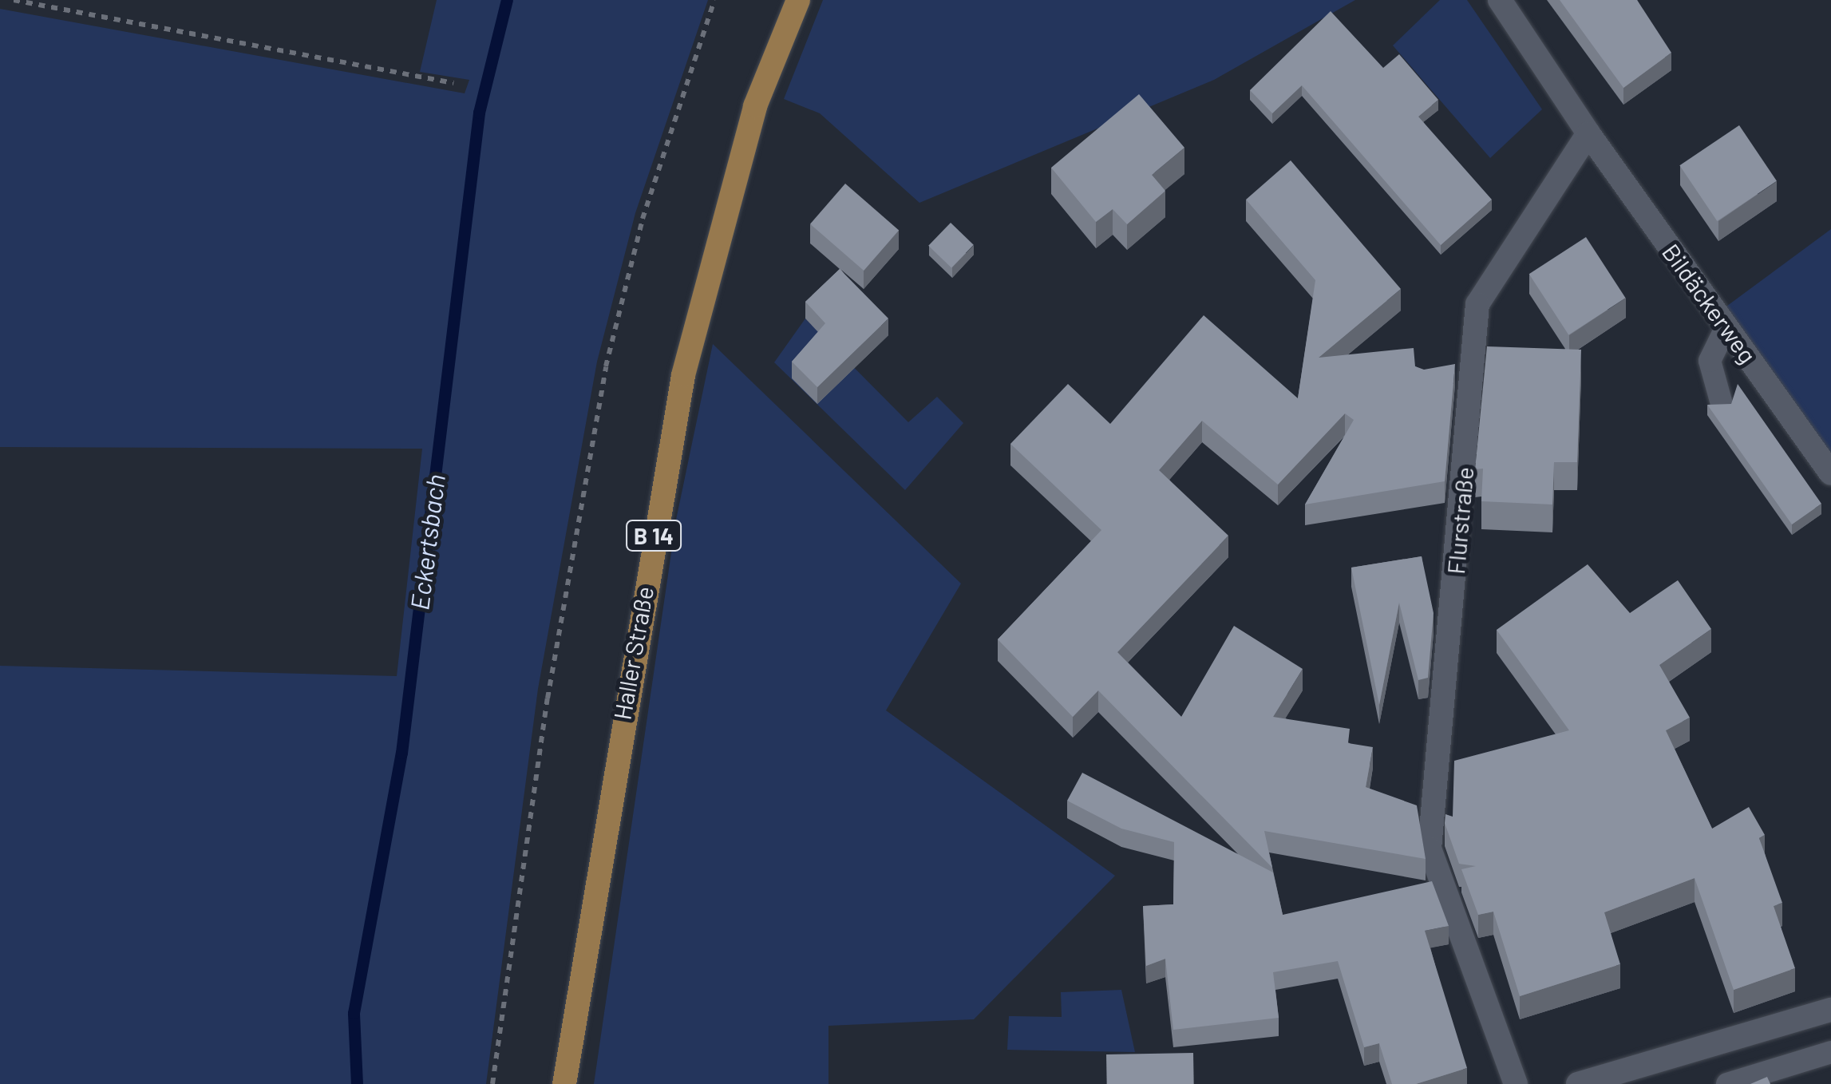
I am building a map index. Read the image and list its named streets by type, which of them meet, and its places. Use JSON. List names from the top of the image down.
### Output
{
  "streets": {
    "main road": ["B 14", "Haller Straße"],
    "street": ["Bildäckerweg", "Flurstraße"]
  },
  "crossings": [
    ["Bildäckerweg", "Flurstraße"]
  ],
  "water": ["Eckertsbach"]
}
